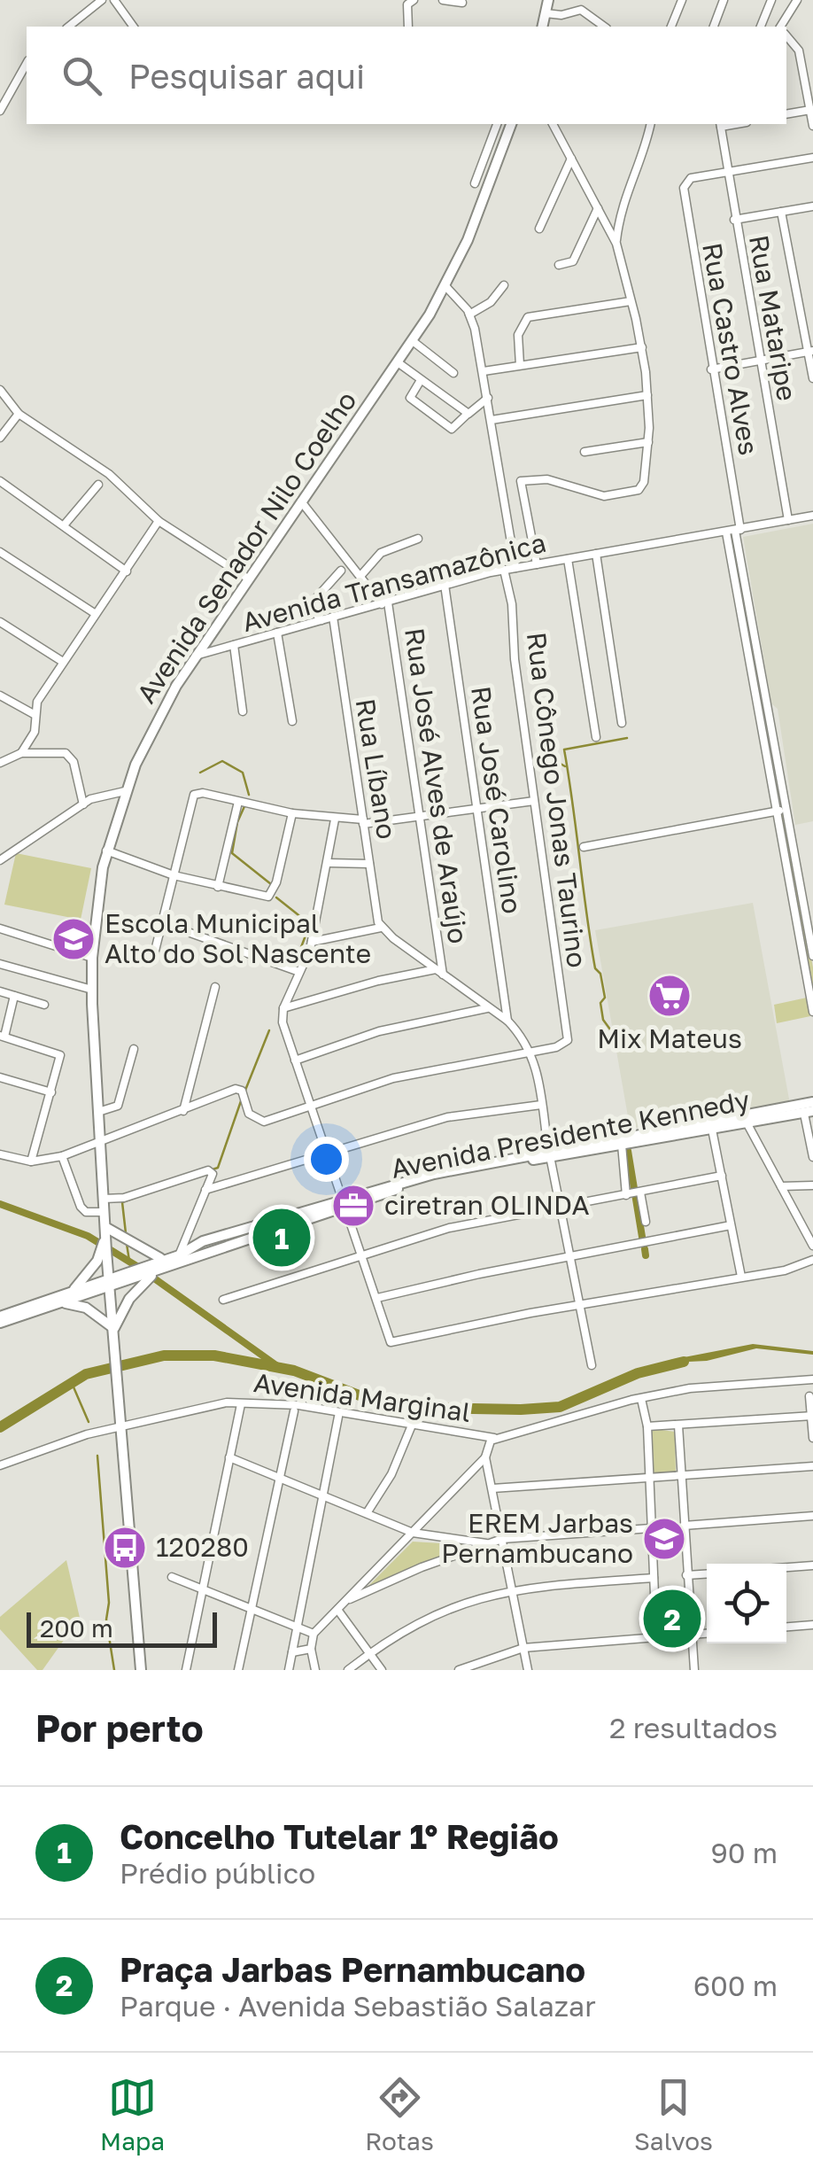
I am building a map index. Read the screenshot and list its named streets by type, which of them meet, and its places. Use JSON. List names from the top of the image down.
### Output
{
  "streets": {
    "main road": ["Avenida Senador Nilo Coelho", "Avenida Presidente Kennedy"],
    "street": [
      "Rua Mataripe",
      "Rua Castro Alves",
      "Avenida Transamazônica",
      "Rua Líbano",
      "Rua José Alves de Araújo",
      "Rua José Carolino",
      "Rua Cônego Jonas Taurino",
      "Avenida Marginal"
    ]
  },
  "crossings": [
    ["Rua Mataripe", "Rua Castro Alves"],
    ["Rua Mataripe", "Avenida Transamazônica"],
    ["Rua Castro Alves", "Avenida Transamazônica"],
    ["Avenida Senador Nilo Coelho", "Avenida Transamazônica"],
    ["Avenida Senador Nilo Coelho", "Rua José Alves de Araújo"],
    ["Avenida Senador Nilo Coelho", "Avenida Presidente Kennedy"],
    ["Avenida Senador Nilo Coelho", "Avenida Marginal"],
    ["Avenida Transamazônica", "Rua Líbano"],
    ["Avenida Transamazônica", "Rua José Alves de Araújo"],
    ["Avenida Transamazônica", "Rua José Carolino"],
    ["Avenida Transamazônica", "Rua Cônego Jonas Taurino"]
  ],
  "places": {
    "school or university": ["Escola Municipal Alto do Sol Nascente", "EREM Jarbas Pernambucano"],
    "supermarket": ["Mix Mateus"],
    "office": ["ciretran OLINDA"],
    "bus stop": ["120280"]
  },
  "scale_bar": "200 m",
  "page": {
    "search": "Pesquisar aqui",
    "pins": ["1", "2"],
    "scale": "200 m",
    "heading": ["Por perto", "2 resultados"],
    "list": [
      {
        "mark": "1",
        "name": "Concelho Tutelar 1° Região",
        "note": "Prédio público",
        "value": "90 m"
      },
      {
        "mark": "2",
        "name": "Praça Jarbas Pernambucano",
        "note": "Parque · Avenida Sebastião Salazar",
        "value": "600 m"
      }
    ],
    "nav": ["Mapa", "Rotas", "Salvos"]
  }
}
